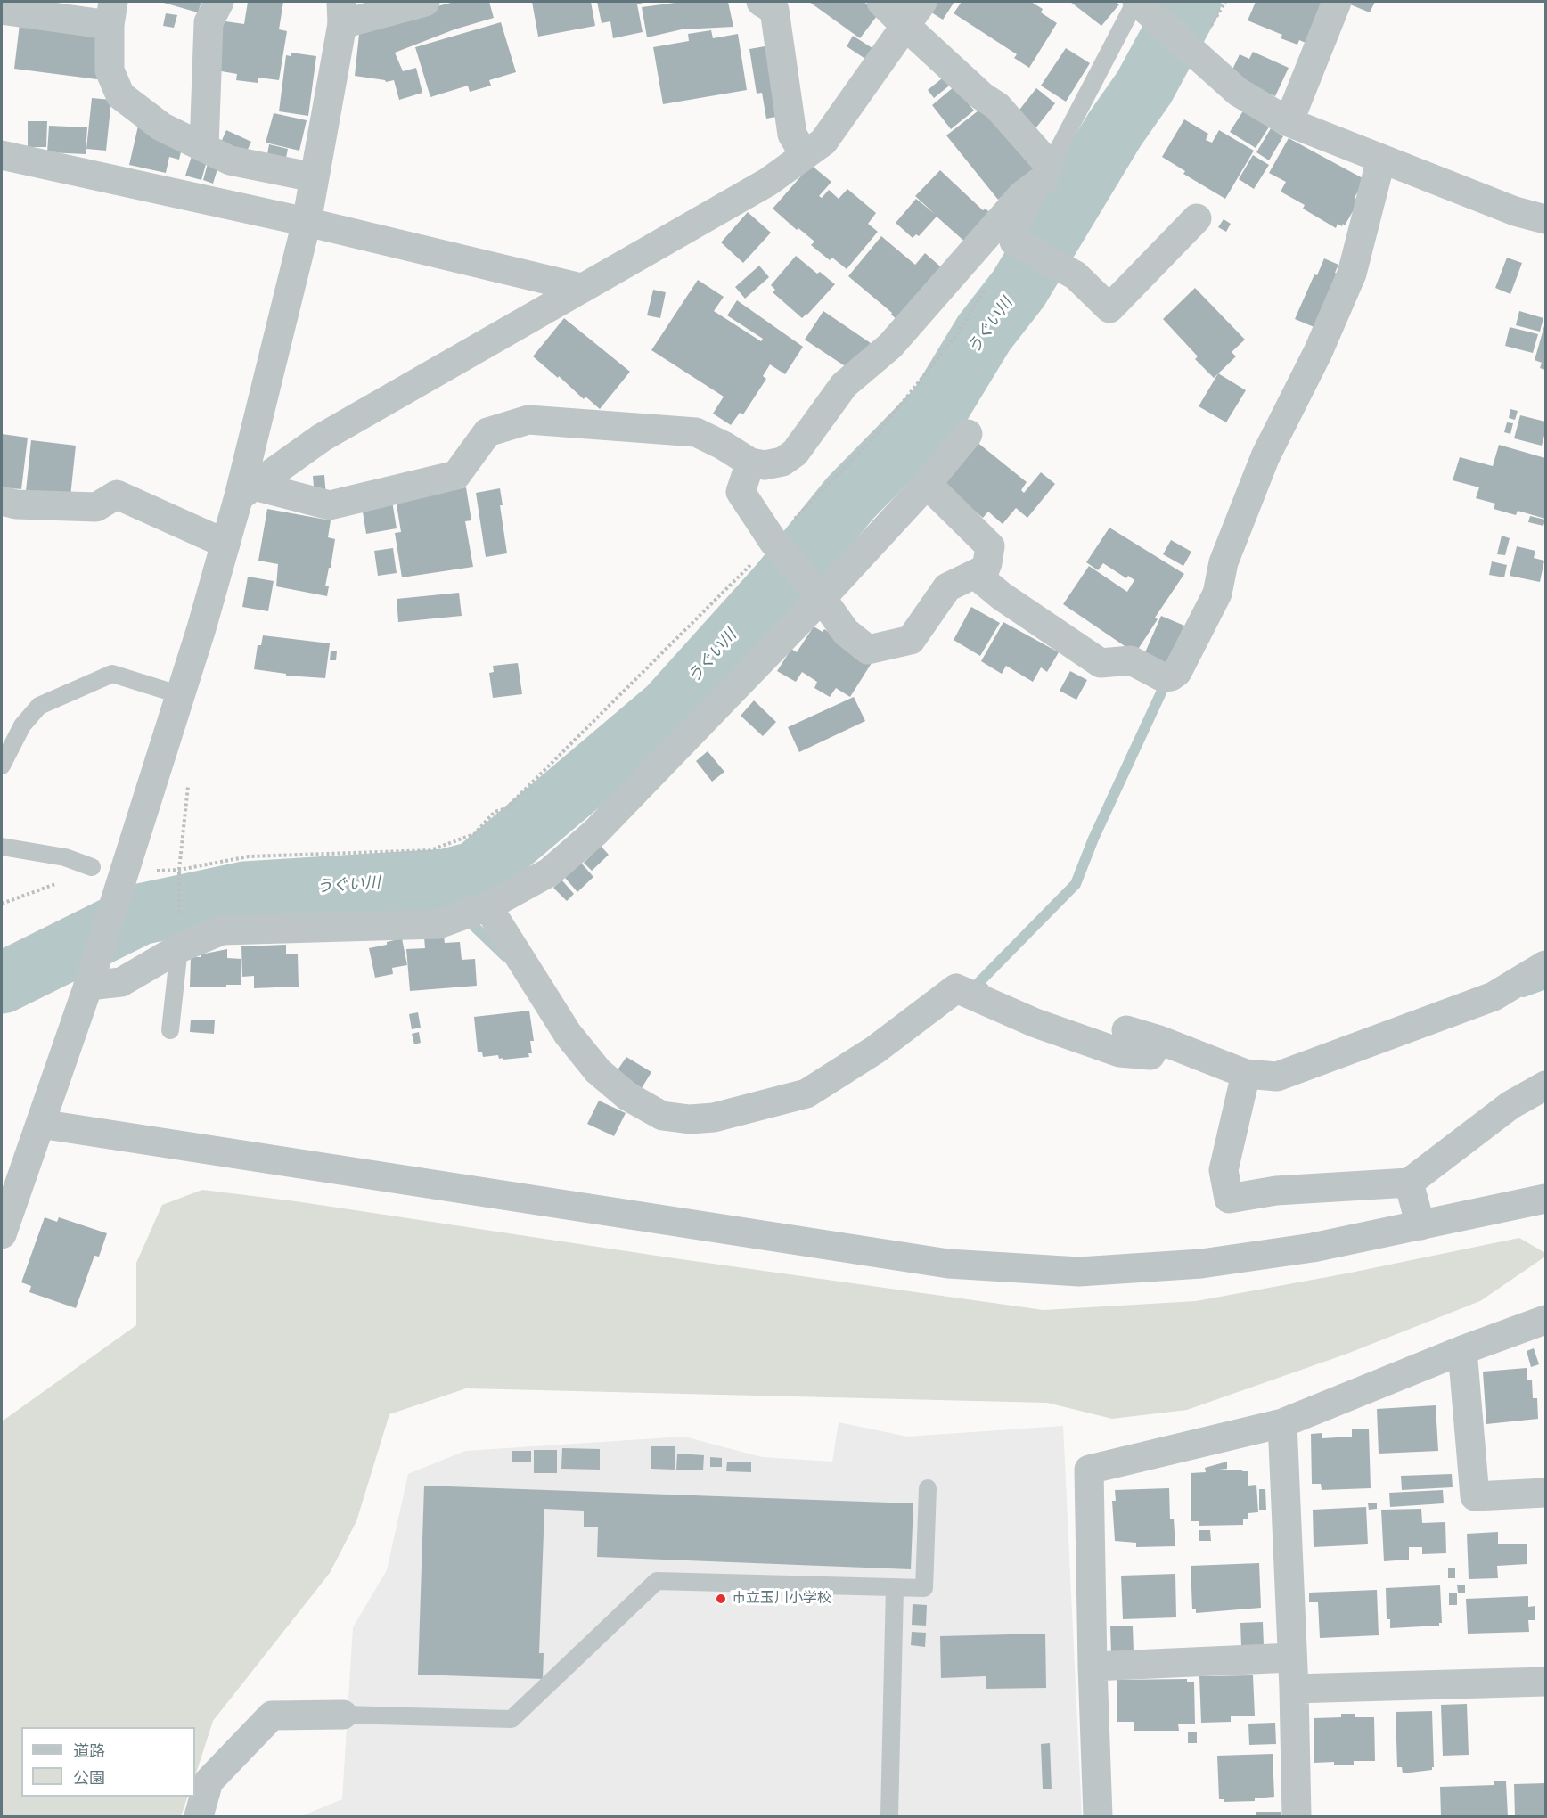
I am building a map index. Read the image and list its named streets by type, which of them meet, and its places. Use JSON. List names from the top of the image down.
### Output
{
  "water": ["うぐい川"],
  "places": ["市立玉川小学校"],
  "legend": ["道路", "公園"]
}
